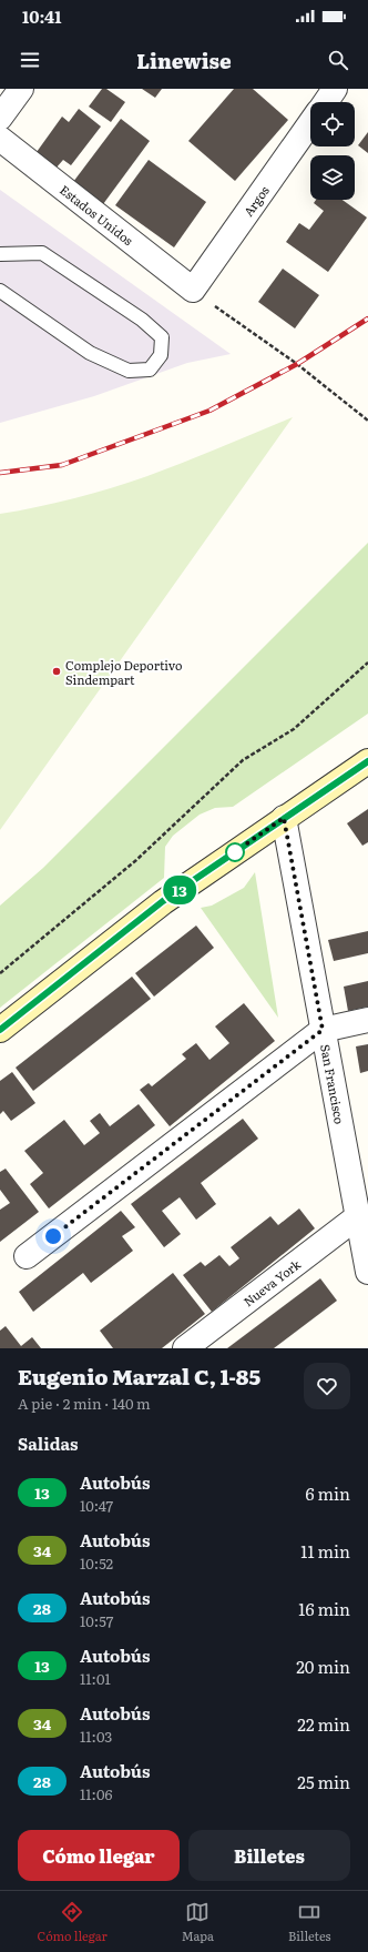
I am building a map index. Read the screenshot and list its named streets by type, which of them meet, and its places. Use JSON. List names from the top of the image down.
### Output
{
  "streets": {
    "street": [
      "Argos",
      "Estados Unidos",
      "San Francisco",
      "Nueva York"
    ]
  },
  "crossings": [
    ["Argos", "Estados Unidos"],
    ["San Francisco", "Nueva York"]
  ],
  "places": ["Complejo Deportivo Sindempart"],
  "lines": ["bus line 13"],
  "page": {
    "status": "10:41",
    "header": "Linewise",
    "on_map": "13",
    "heading": [
      ["Eugenio Marzal C, 1-85", "A pie · 2 min · 140 m"],
      "Salidas"
    ],
    "list": [
      {
        "mark": "13",
        "name": "Autobús",
        "note": "10:47",
        "value": "6 min"
      },
      {
        "mark": "34",
        "name": "Autobús",
        "note": "10:52",
        "value": "11 min"
      },
      {
        "mark": "28",
        "name": "Autobús",
        "note": "10:57",
        "value": "16 min"
      },
      {
        "mark": "13",
        "name": "Autobús",
        "note": "11:01",
        "value": "20 min"
      },
      {
        "mark": "34",
        "name": "Autobús",
        "note": "11:03",
        "value": "22 min"
      },
      {
        "mark": "28",
        "name": "Autobús",
        "note": "11:06",
        "value": "25 min"
      }
    ],
    "buttons": ["Cómo llegar", "Billetes"],
    "tabs": ["Cómo llegar", "Mapa", "Billetes"]
  }
}
